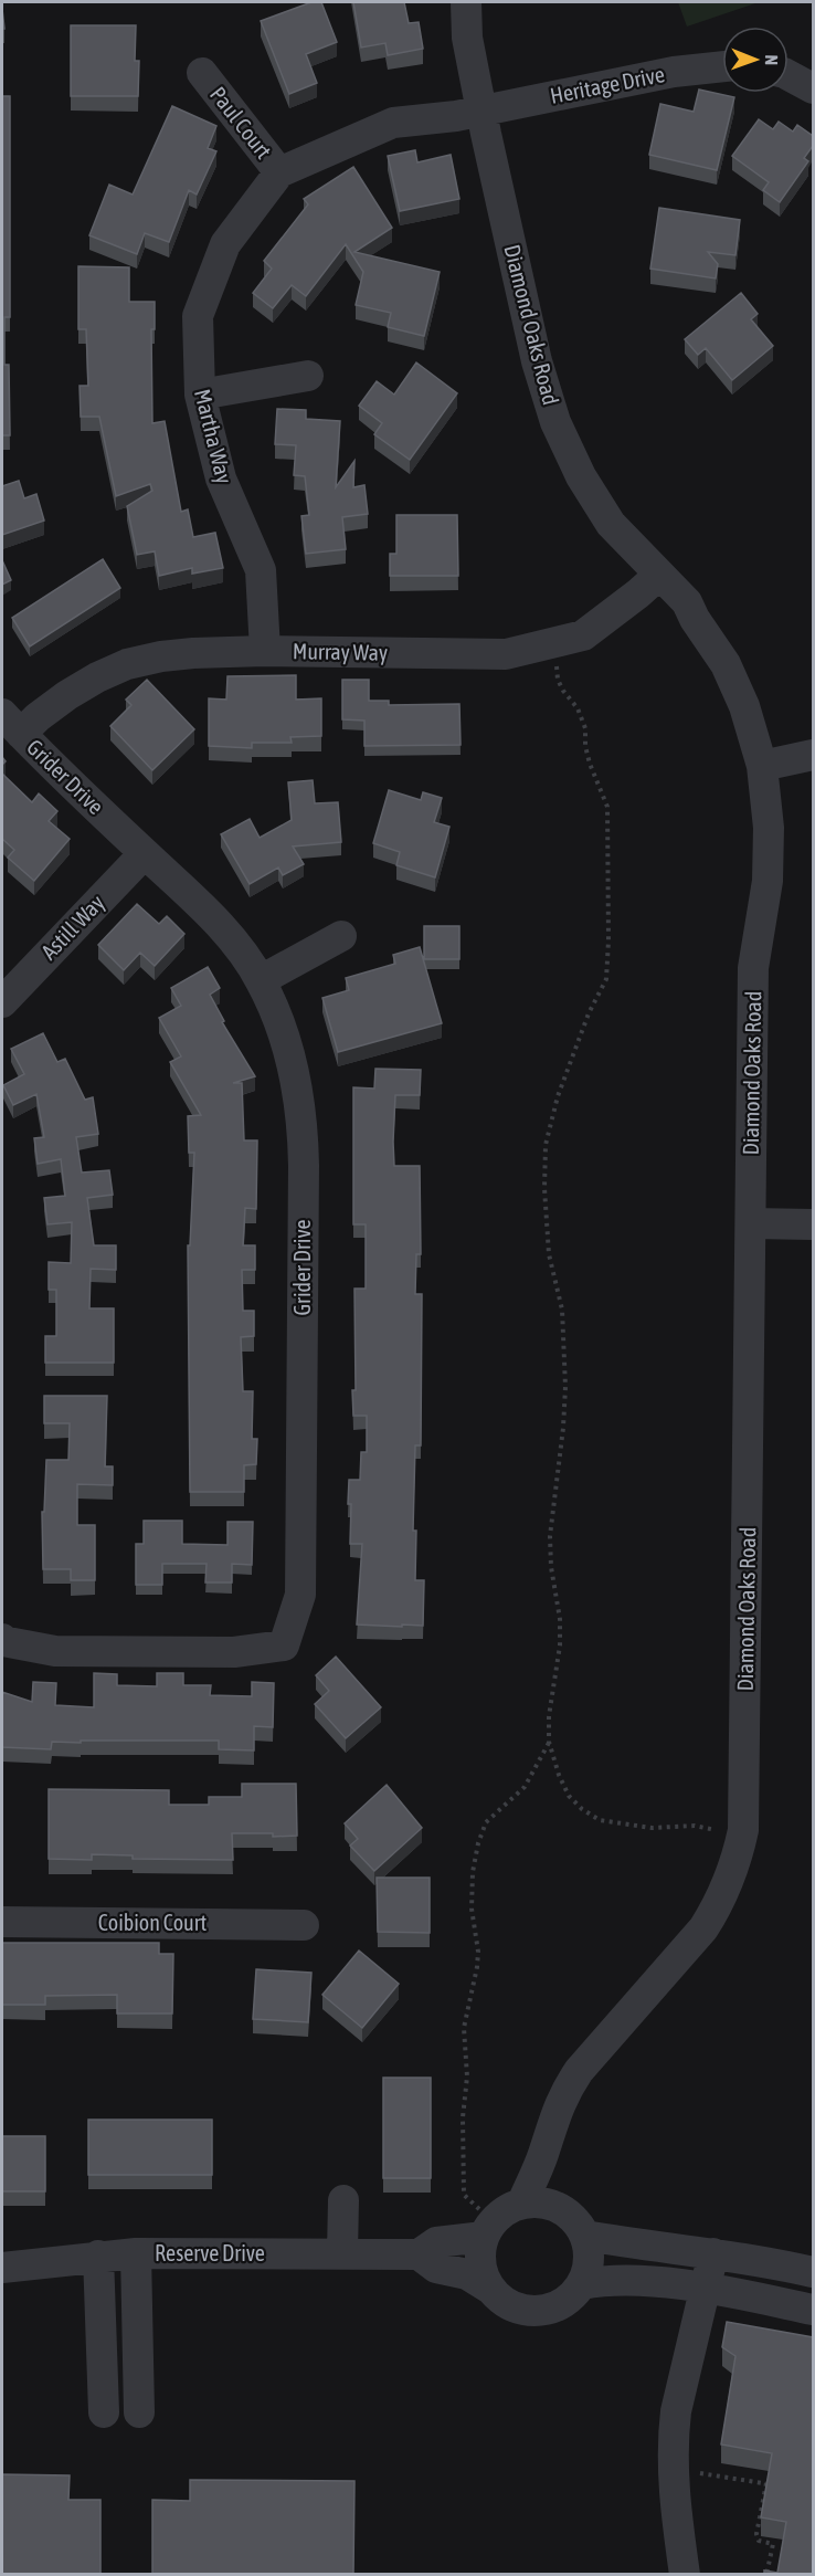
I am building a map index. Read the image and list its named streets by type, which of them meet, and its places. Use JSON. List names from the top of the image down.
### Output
{
  "streets": {
    "street": [
      "Heritage Drive",
      "Paul Court",
      "Diamond Oaks Road",
      "Martha Way",
      "Murray Way",
      "Grider Drive",
      "Astill Way",
      "Coibion Court",
      "Reserve Drive"
    ]
  },
  "crossings": [
    ["Heritage Drive", "Diamond Oaks Road"],
    ["Heritage Drive", "Martha Way"],
    ["Paul Court", "Martha Way"],
    ["Diamond Oaks Road", "Martha Way"],
    ["Diamond Oaks Road", "Murray Way"],
    ["Diamond Oaks Road", "Reserve Drive"],
    ["Martha Way", "Murray Way"],
    ["Murray Way", "Grider Drive"],
    ["Grider Drive", "Astill Way"]
  ],
  "north": "right"
}
